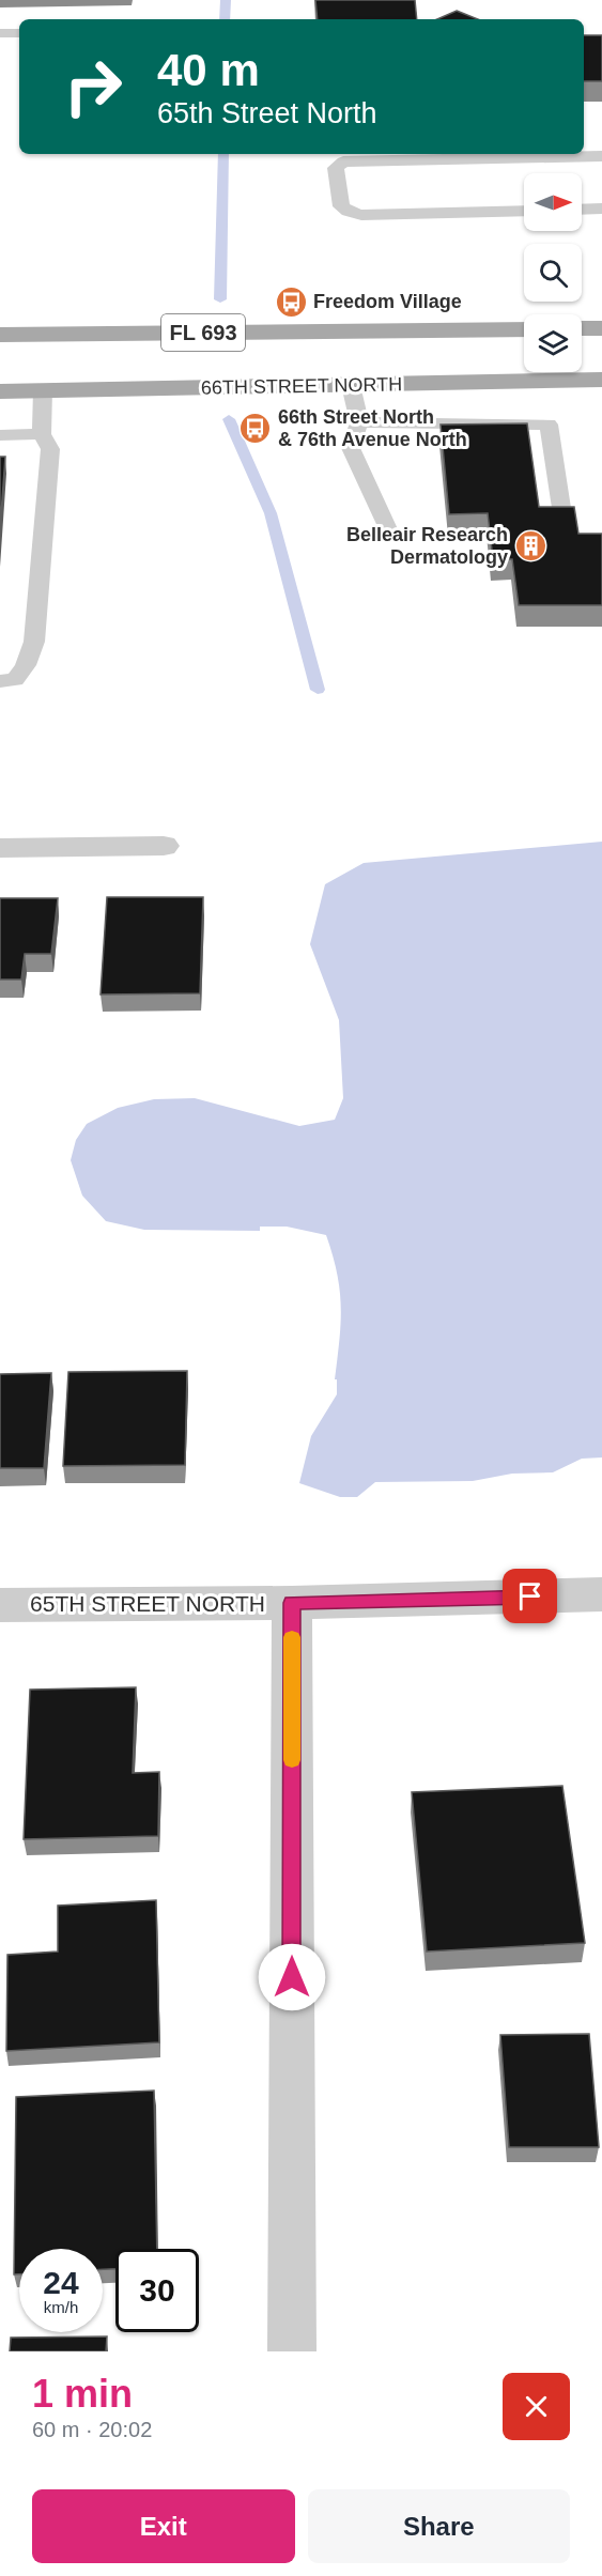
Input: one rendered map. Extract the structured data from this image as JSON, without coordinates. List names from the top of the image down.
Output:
{
  "streets": {
    "main road": ["FL 693", "66TH STREET NORTH"],
    "street": ["65TH STREET NORTH"]
  },
  "places": {
    "bus stop": ["Freedom Village", "66th Street North & 76th Avenue North"],
    "building": ["Belleair Research Dermatology"]
  },
  "north": "right",
  "page": {
    "turn": ["40 m", "65th Street North"],
    "speed": "24 km/h",
    "limit": "30",
    "heading": ["1 min", "60 m · 20:02"],
    "buttons": ["Exit", "Share"]
  }
}
